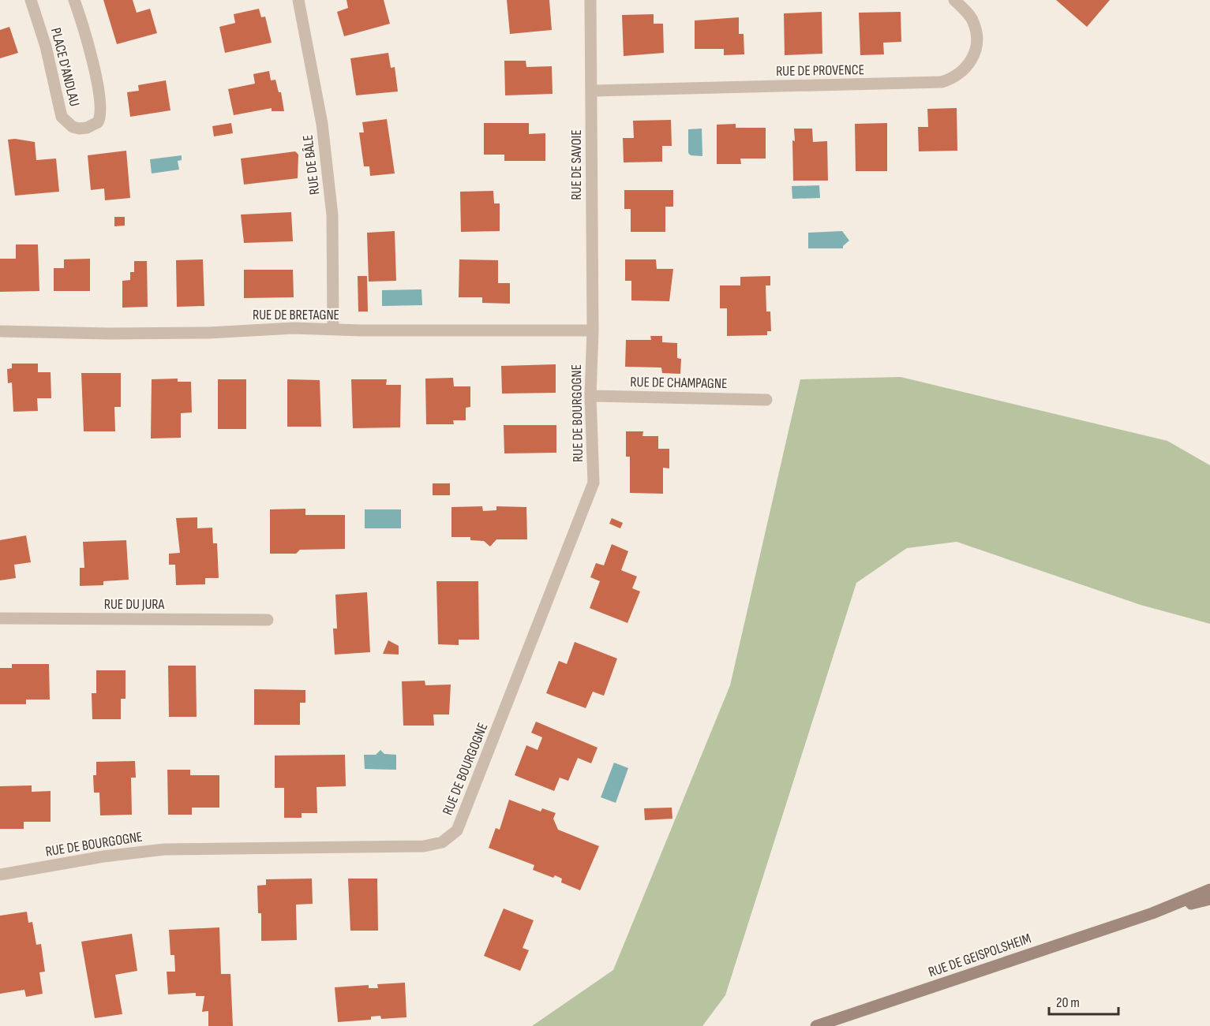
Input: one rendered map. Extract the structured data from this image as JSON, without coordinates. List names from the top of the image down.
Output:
{
  "streets": {
    "main road": ["RUE DE GEISPOLSHEIM"],
    "street": [
      "PLACE D'ANDLAU",
      "RUE DE PROVENCE",
      "RUE DE BÂLE",
      "RUE DE SAVOIE",
      "RUE DE BRETAGNE",
      "RUE DE CHAMPAGNE",
      "RUE DE BOURGOGNE",
      "RUE DU JURA"
    ]
  },
  "crossings": [
    ["RUE DE PROVENCE", "RUE DE SAVOIE"],
    ["RUE DE BÂLE", "RUE DE BRETAGNE"],
    ["RUE DE SAVOIE", "RUE DE BRETAGNE"],
    ["RUE DE SAVOIE", "RUE DE BOURGOGNE"],
    ["RUE DE BRETAGNE", "RUE DE BOURGOGNE"],
    ["RUE DE CHAMPAGNE", "RUE DE BOURGOGNE"]
  ],
  "scale_bar": "20 m"
}
